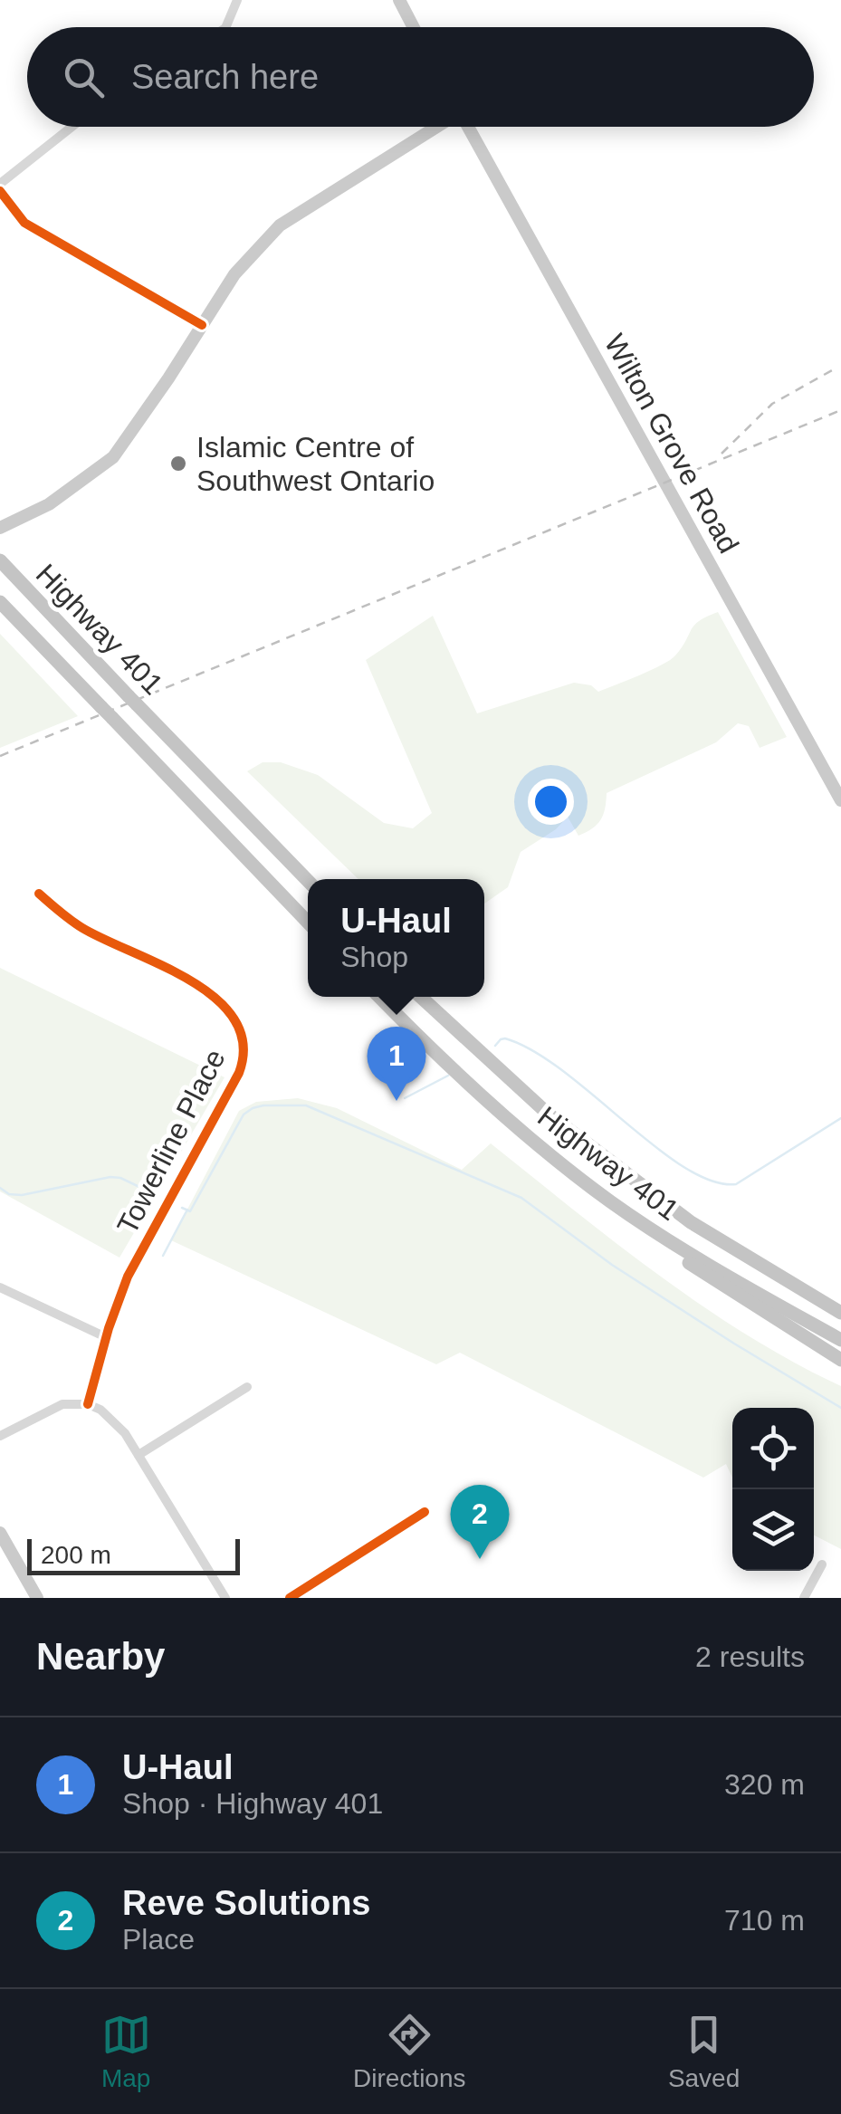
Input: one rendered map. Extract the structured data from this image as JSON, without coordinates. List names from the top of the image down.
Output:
{
  "streets": {
    "highway": ["Highway 401"],
    "main road": ["Wilton Grove Road"],
    "street": ["Towerline Place"]
  },
  "places": ["Islamic Centre of Southwest Ontario"],
  "scale_bar": "200 m",
  "page": {
    "search": "Search here",
    "popup": ["U-Haul", "Shop"],
    "pins": ["1", "2"],
    "scale": "200 m",
    "heading": ["Nearby", "2 results"],
    "list": [
      {
        "mark": "1",
        "name": "U-Haul",
        "note": "Shop · Highway 401",
        "value": "320 m"
      },
      {
        "mark": "2",
        "name": "Reve Solutions",
        "note": "Place",
        "value": "710 m"
      }
    ],
    "nav": ["Map", "Directions", "Saved"]
  }
}
